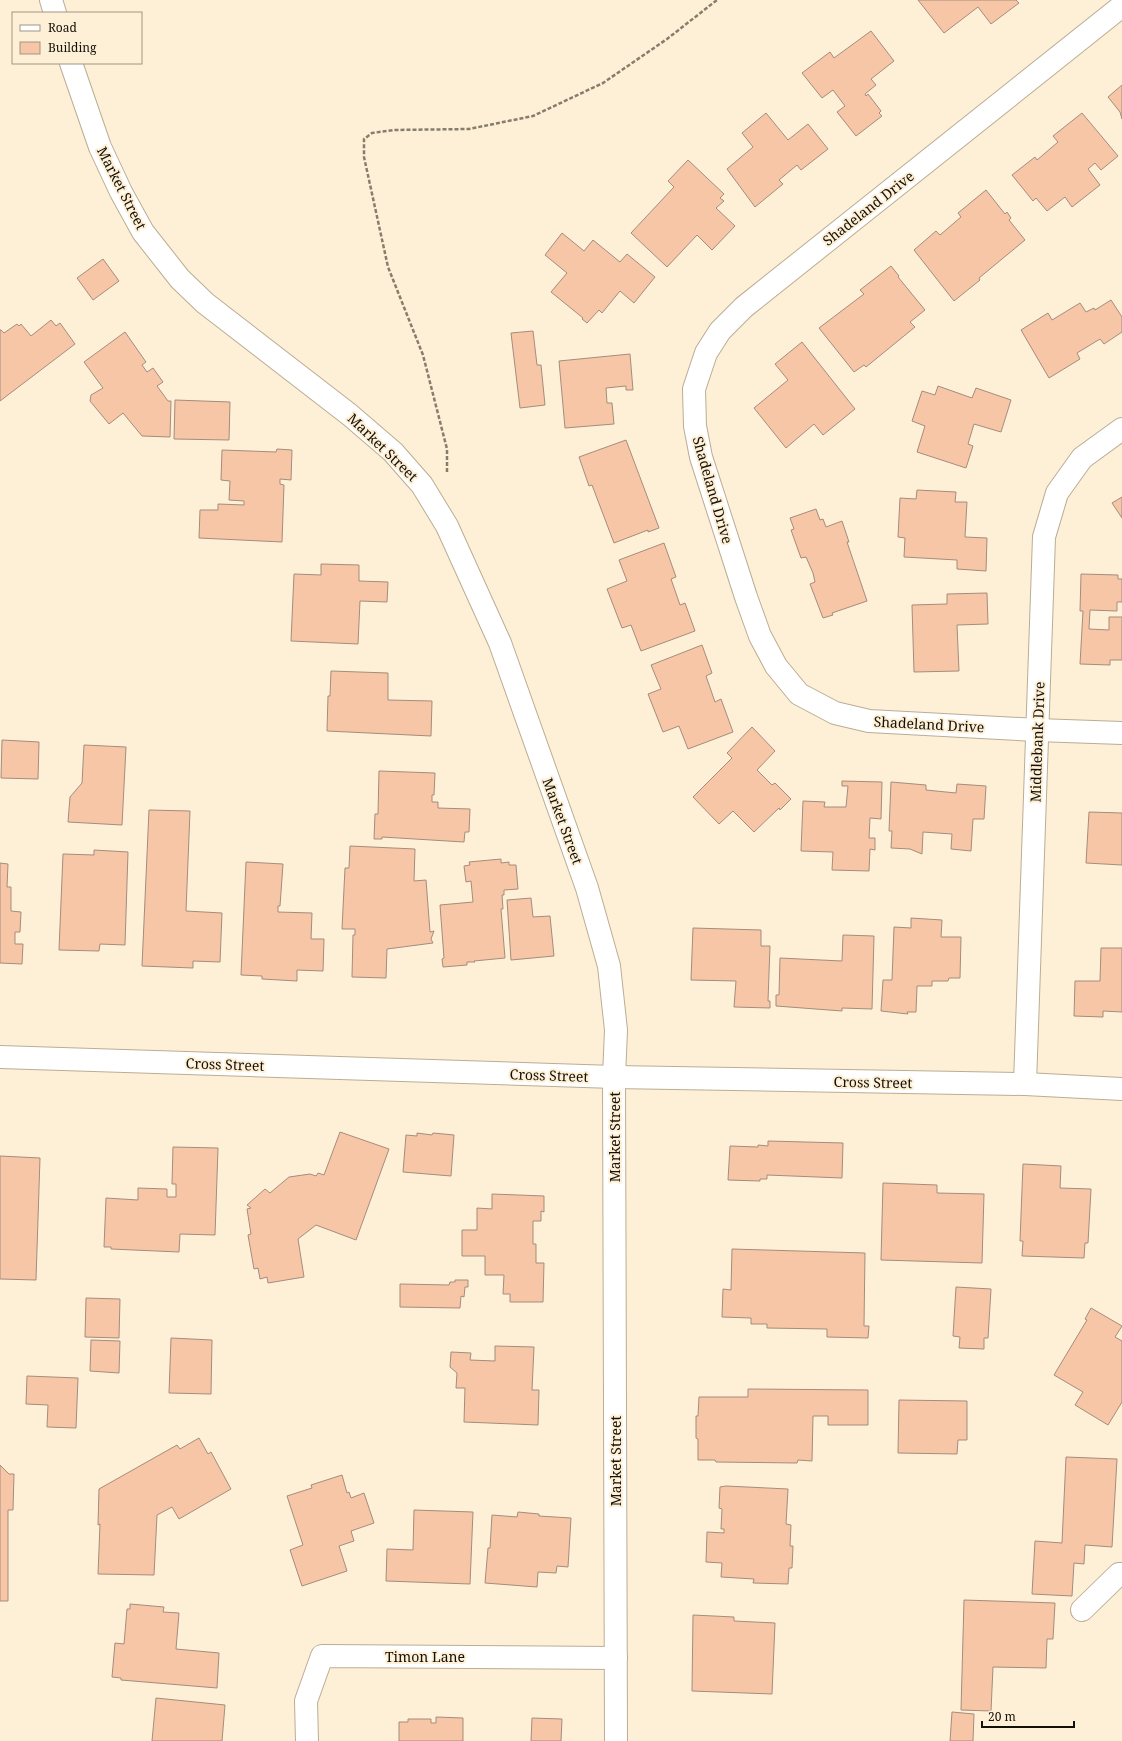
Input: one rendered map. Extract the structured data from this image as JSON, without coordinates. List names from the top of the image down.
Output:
{
  "streets": {
    "street": [
      "Market Street",
      "Shadeland Drive",
      "Middlebank Drive",
      "Cross Street",
      "Timon Lane"
    ]
  },
  "crossings": [
    ["Market Street", "Cross Street"],
    ["Market Street", "Timon Lane"],
    ["Shadeland Drive", "Middlebank Drive"],
    ["Middlebank Drive", "Cross Street"]
  ],
  "legend": ["Road", "Building"],
  "scale_bar": "20 m"
}
